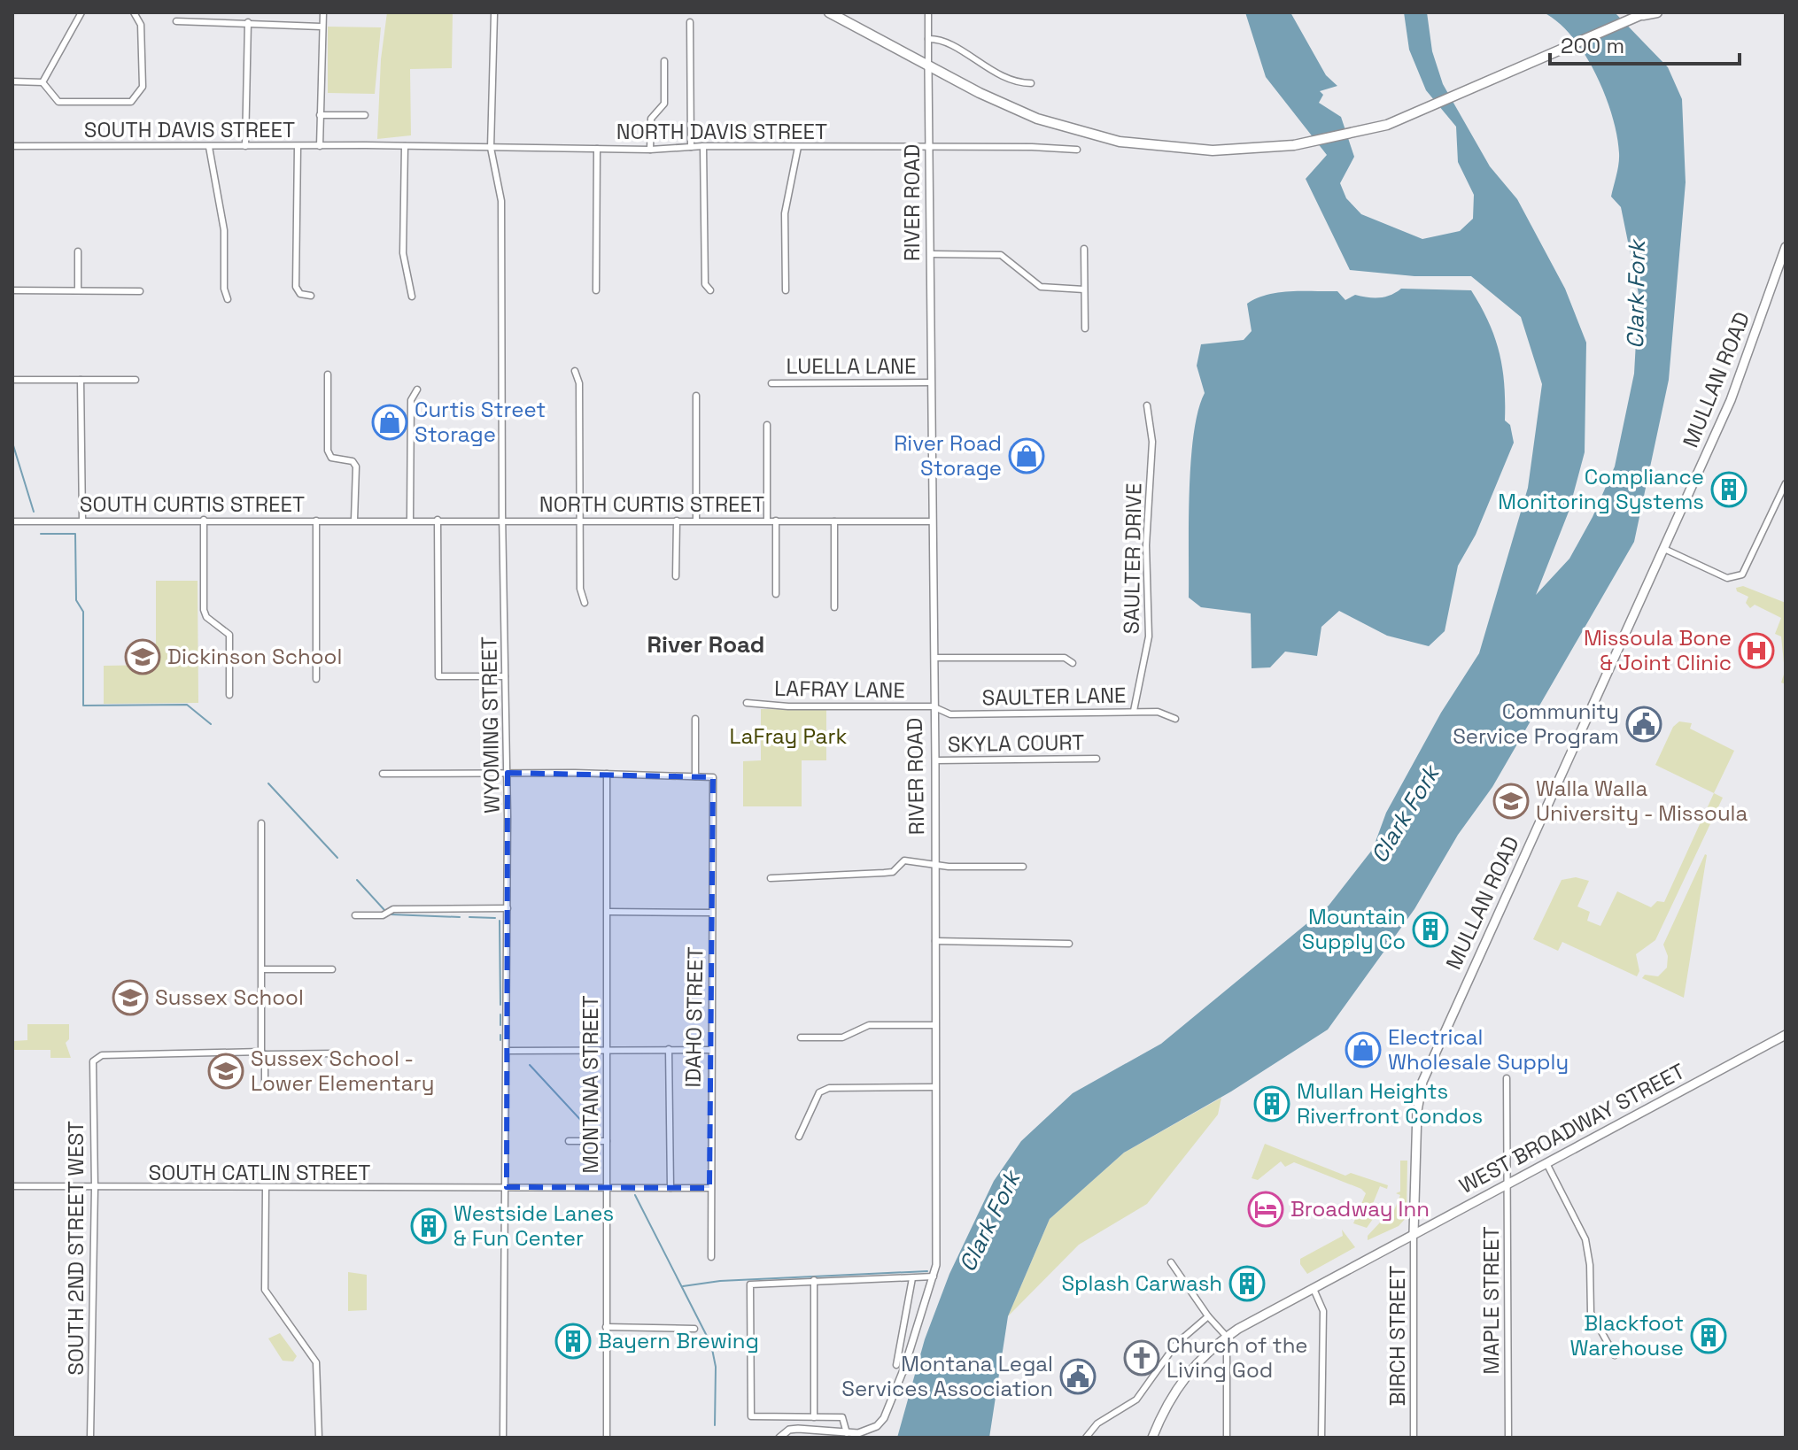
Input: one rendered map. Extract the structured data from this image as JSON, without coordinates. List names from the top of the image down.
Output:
{
  "streets": {
    "main road": ["MULLAN ROAD", "WEST BROADWAY STREET"],
    "street": [
      "SOUTH DAVIS STREET",
      "NORTH DAVIS STREET",
      "RIVER ROAD",
      "LUELLA LANE",
      "SOUTH CURTIS STREET",
      "NORTH CURTIS STREET",
      "SAULTER DRIVE",
      "LAFRAY LANE",
      "SAULTER LANE",
      "WYOMING STREET",
      "SKYLA COURT",
      "IDAHO STREET",
      "MONTANA STREET",
      "SOUTH CATLIN STREET",
      "SOUTH 2ND STREET WEST",
      "MAPLE STREET",
      "BIRCH STREET"
    ]
  },
  "crossings": [
    ["SOUTH DAVIS STREET", "NORTH DAVIS STREET"],
    ["NORTH DAVIS STREET", "RIVER ROAD"],
    ["NORTH DAVIS STREET", "WYOMING STREET"],
    ["RIVER ROAD", "LUELLA LANE"],
    ["RIVER ROAD", "NORTH CURTIS STREET"],
    ["RIVER ROAD", "LAFRAY LANE"],
    ["RIVER ROAD", "SAULTER LANE"],
    ["RIVER ROAD", "SKYLA COURT"],
    ["MULLAN ROAD", "WEST BROADWAY STREET"],
    ["MULLAN ROAD", "BIRCH STREET"],
    ["SOUTH CURTIS STREET", "NORTH CURTIS STREET"],
    ["NORTH CURTIS STREET", "WYOMING STREET"],
    ["SAULTER DRIVE", "SAULTER LANE"],
    ["LAFRAY LANE", "SAULTER LANE"],
    ["WYOMING STREET", "SOUTH CATLIN STREET"],
    ["IDAHO STREET", "SOUTH CATLIN STREET"],
    ["MONTANA STREET", "SOUTH CATLIN STREET"],
    ["WEST BROADWAY STREET", "MAPLE STREET"],
    ["WEST BROADWAY STREET", "BIRCH STREET"],
    ["SOUTH CATLIN STREET", "SOUTH 2ND STREET WEST"]
  ],
  "districts": ["River Road"],
  "water": ["Clark Fork"],
  "parks": ["LaFray Park"],
  "places": {
    "shop": ["Curtis Street Storage", "River Road Storage", "Electrical Wholesale Supply"],
    "building": [
      "Compliance Monitoring Systems",
      "Mountain Supply Co",
      "Mullan Heights Riverfront Condos",
      "Westside Lanes & Fun Center",
      "Splash Carwash",
      "Blackfoot Warehouse",
      "Bayern Brewing"
    ],
    "hospital": ["Missoula Bone & Joint Clinic"],
    "school or university": [
      "Dickinson School",
      "Walla Walla University - Missoula",
      "Sussex School",
      "Sussex School - Lower Elementary"
    ],
    "public building": ["Community Service Program", "Montana Legal Services Association"],
    "hotel": ["Broadway Inn"],
    "church": ["Church of the Living God"]
  },
  "scale_bar": "200 m"
}
